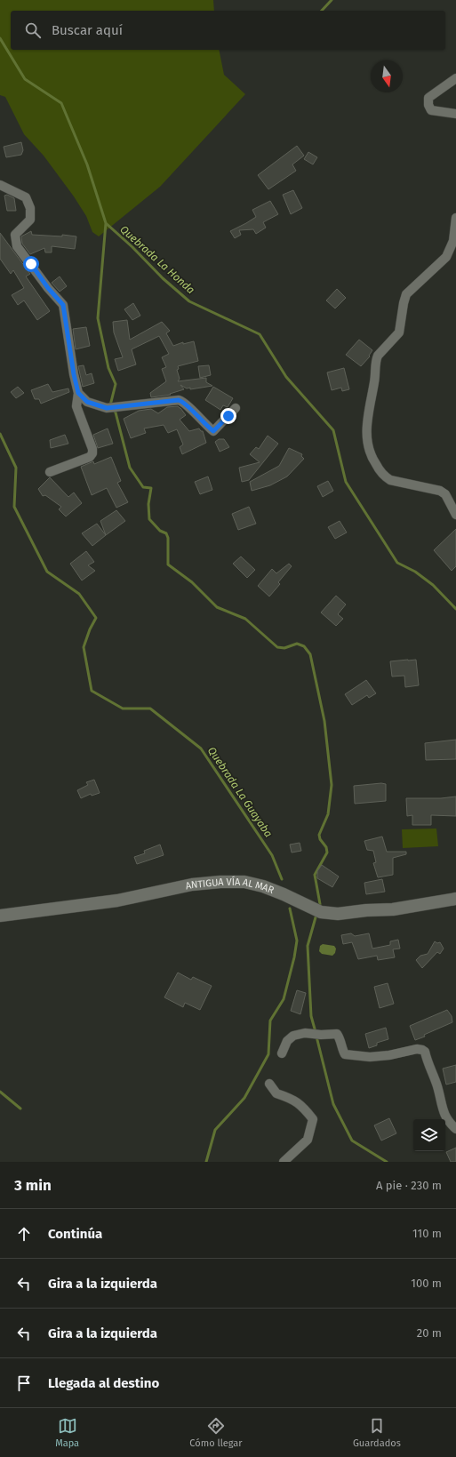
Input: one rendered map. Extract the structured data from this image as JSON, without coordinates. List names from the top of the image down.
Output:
{
  "streets": {
    "main road": ["ANTIGUA VÍA AL MAR"]
  },
  "water": ["Quebrada La Honda", "Quebrada La Guayaba"],
  "north": "bottom",
  "page": {
    "search": "Buscar aquí",
    "heading": ["3 min", "A pie · 230 m"],
    "list": [
      ["Continúa", "110 m"],
      ["Gira a la izquierda", "100 m"],
      ["Gira a la izquierda", "20 m"],
      "Llegada al destino"
    ],
    "nav": ["Mapa", "Cómo llegar", "Guardados"]
  }
}
